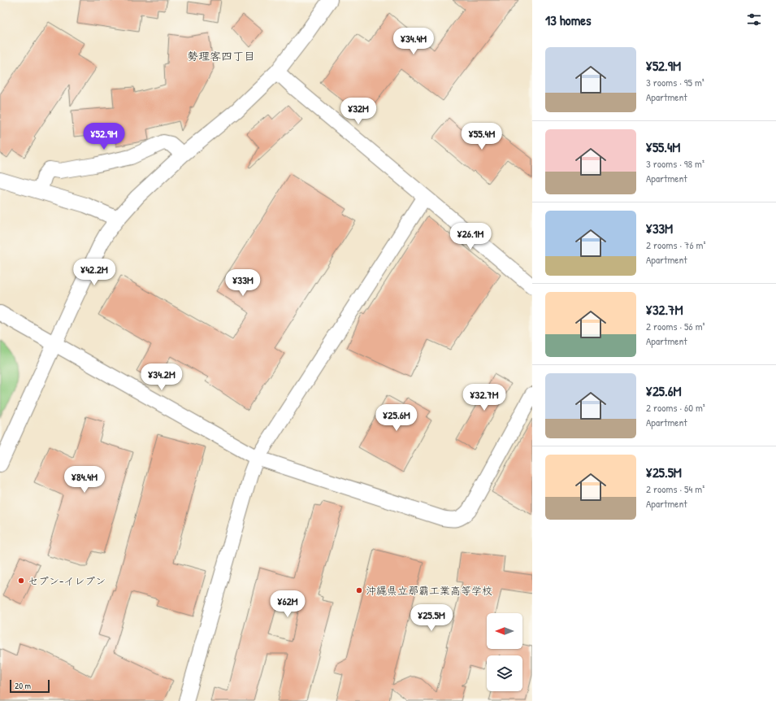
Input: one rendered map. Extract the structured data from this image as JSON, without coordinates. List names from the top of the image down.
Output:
{
  "districts": ["勢理客四丁目"],
  "places": ["セブン-イレブン", "沖縄県立那覇工業高等学校"],
  "scale_bar": "20 m",
  "north": "left",
  "page": {
    "heading": "13 homes",
    "price": [
      "¥34.4M",
      "¥32M",
      "¥52.9M",
      "¥55.4M",
      "¥26.1M",
      "¥42.2M",
      "¥33M",
      "¥34.2M",
      "¥32.7M",
      "¥25.6M",
      "¥84.4M",
      "¥62M",
      "¥25.5M"
    ],
    "list": [
      {
        "name": "¥52.9M",
        "note": "3 rooms · 95 m² · Apartment"
      },
      {
        "name": "¥55.4M",
        "note": "3 rooms · 98 m² · Apartment"
      },
      {
        "name": "¥33M",
        "note": "2 rooms · 76 m² · Apartment"
      },
      {
        "name": "¥32.7M",
        "note": "2 rooms · 56 m² · Apartment"
      },
      {
        "name": "¥25.6M",
        "note": "2 rooms · 60 m² · Apartment"
      },
      {
        "name": "¥25.5M",
        "note": "2 rooms · 54 m² · Apartment"
      }
    ],
    "scale": "20 m"
  }
}
